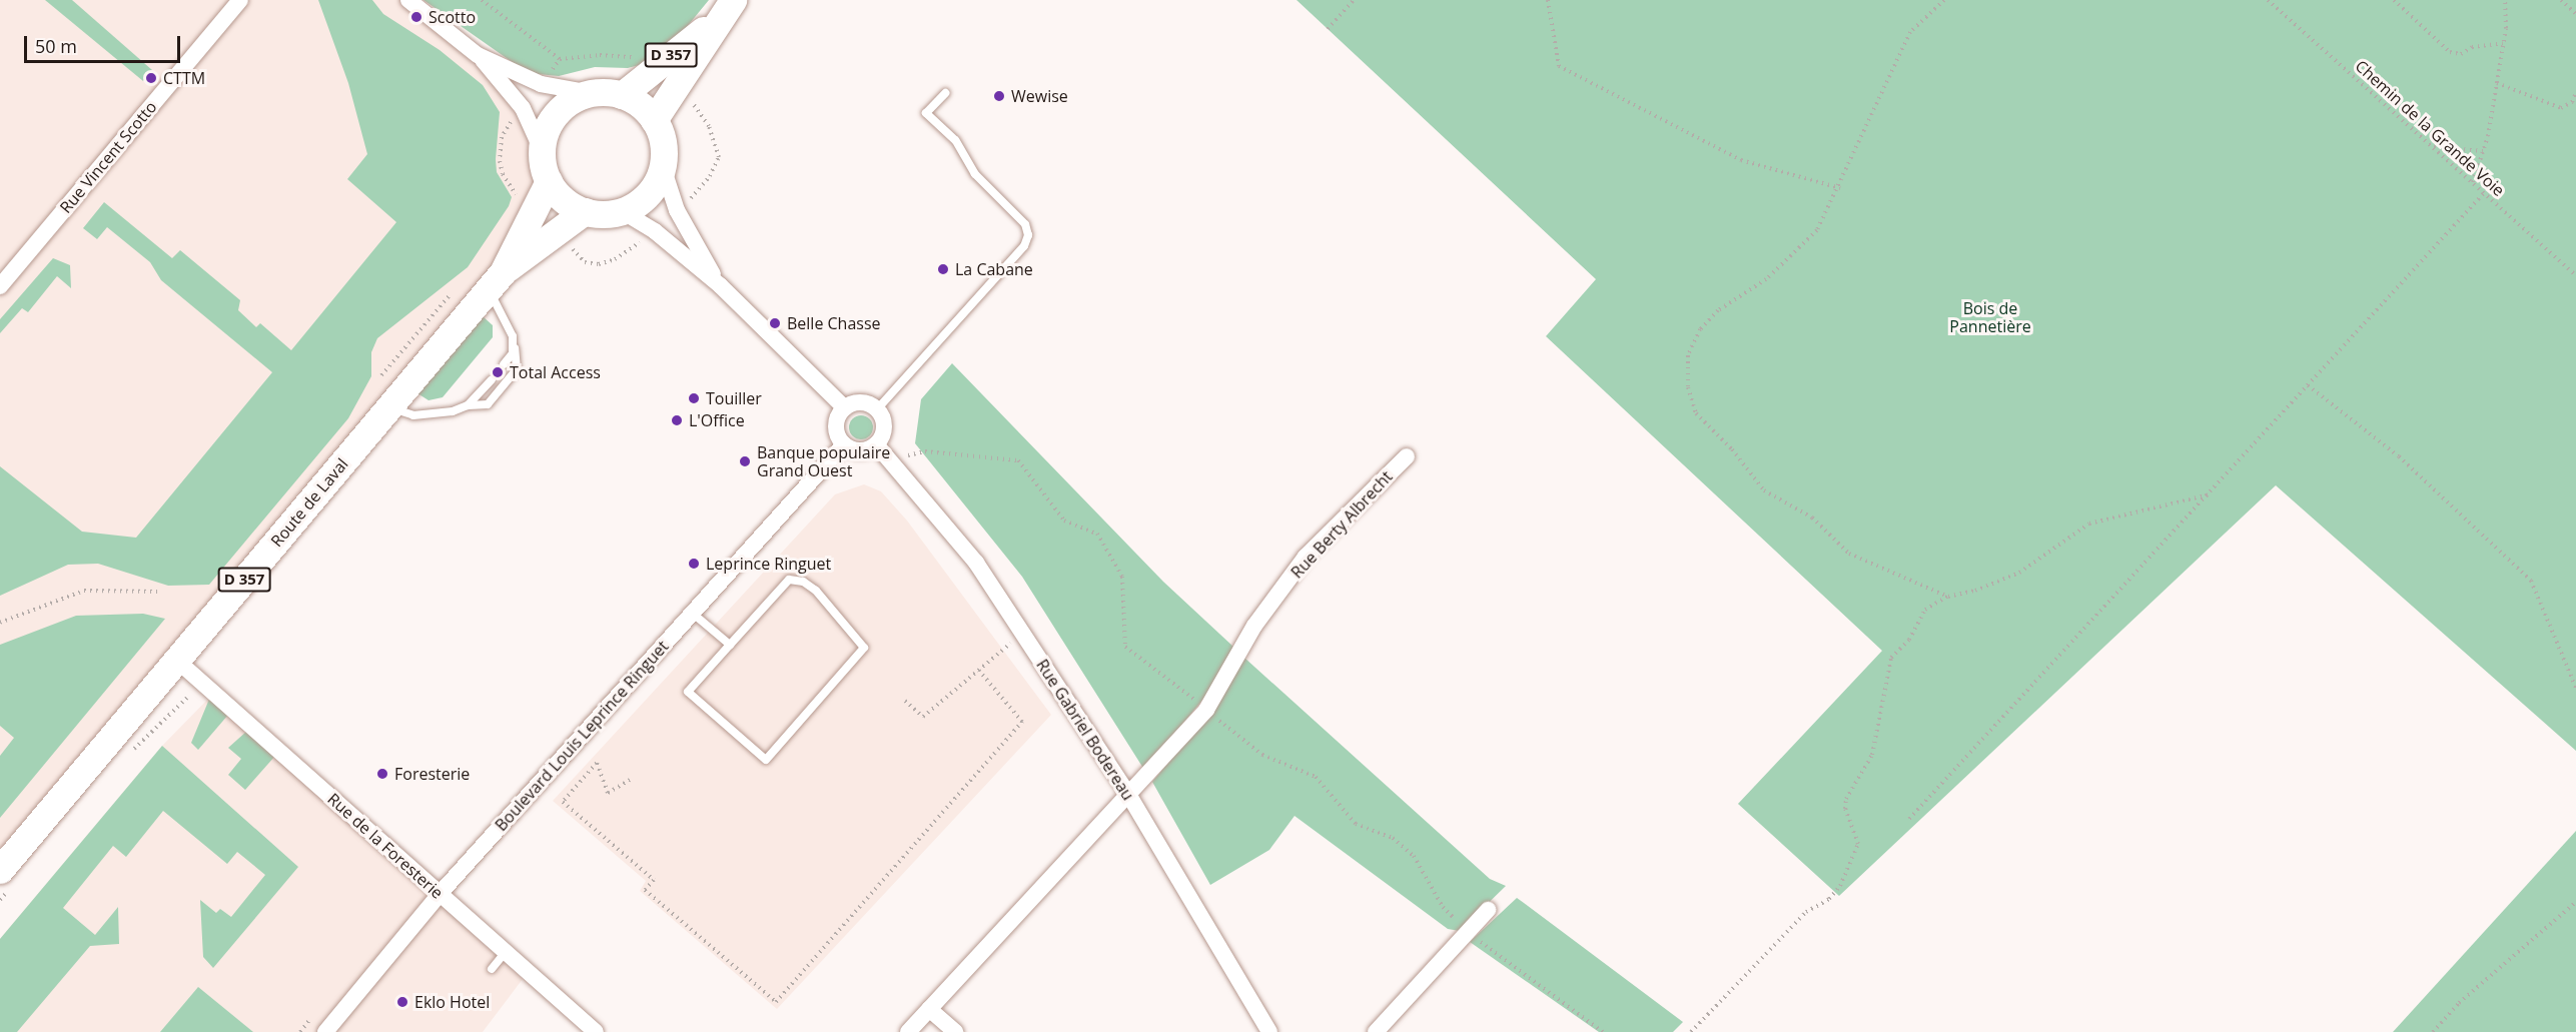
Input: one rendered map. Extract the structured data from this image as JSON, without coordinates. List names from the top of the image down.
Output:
{
  "streets": {
    "main road": ["D 357", "Route de Laval"],
    "street": [
      "Rue Vincent Scotto",
      "Rue Berty Albrecht",
      "Rue Gabriel Bodereau",
      "Boulevard Louis Leprince Ringuet",
      "Rue de la Foresterie"
    ],
    "path": ["Chemin de la Grande Voie"]
  },
  "crossings": [
    ["D 357", "Route de Laval"],
    ["Route de Laval", "Rue de la Foresterie"],
    ["Rue Berty Albrecht", "Rue Gabriel Bodereau"],
    ["Rue Gabriel Bodereau", "Boulevard Louis Leprince Ringuet"],
    ["Boulevard Louis Leprince Ringuet", "Rue de la Foresterie"]
  ],
  "parks": ["Bois de Pannetière"],
  "places": [
    "Scotto",
    "CTTM",
    "Wewise",
    "La Cabane",
    "Belle Chasse",
    "Total Access",
    "Touiller",
    "L'Office",
    "Banque populaire Grand Ouest",
    "Leprince Ringuet",
    "Foresterie",
    "Eklo Hotel"
  ],
  "scale_bar": "50 m"
}
